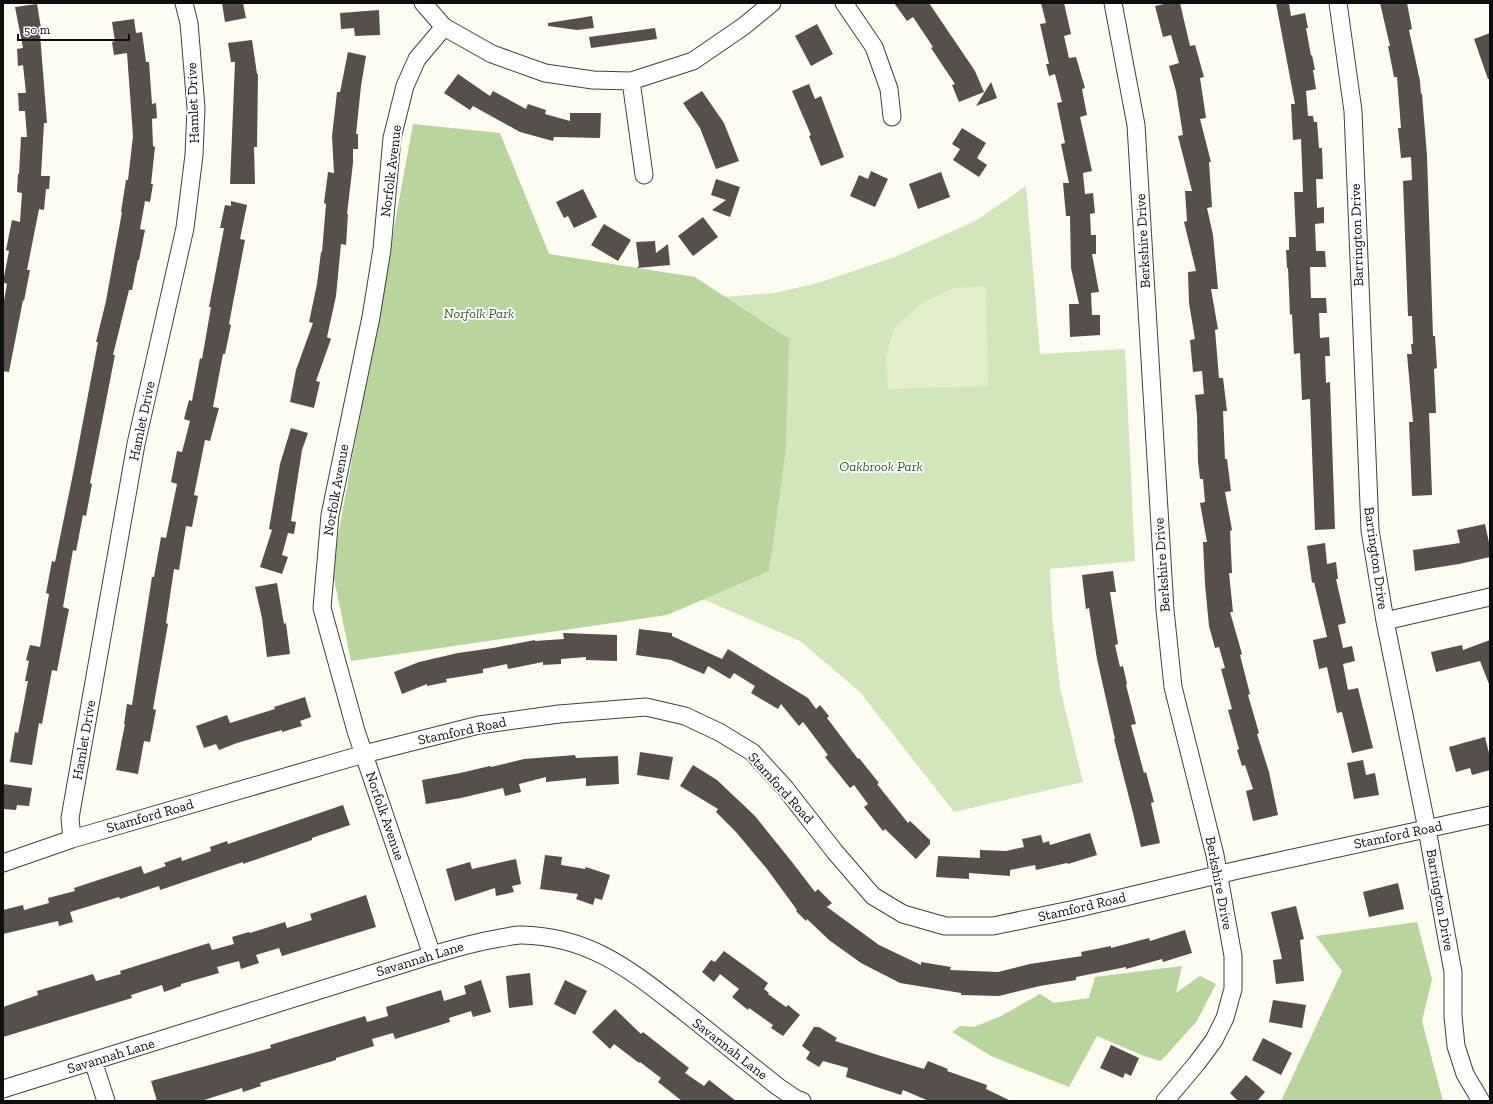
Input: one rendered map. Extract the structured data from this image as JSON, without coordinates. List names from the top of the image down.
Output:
{
  "streets": {
    "street": [
      "Hamlet Drive",
      "Norfolk Avenue",
      "Barrington Drive",
      "Berkshire Drive",
      "Stamford Road",
      "Savannah Lane"
    ]
  },
  "crossings": [
    ["Hamlet Drive", "Stamford Road"],
    ["Norfolk Avenue", "Stamford Road"],
    ["Norfolk Avenue", "Savannah Lane"],
    ["Barrington Drive", "Stamford Road"],
    ["Berkshire Drive", "Stamford Road"]
  ],
  "parks": ["Norfolk Park", "Oakbrook Park"],
  "scale_bar": "50 m"
}
